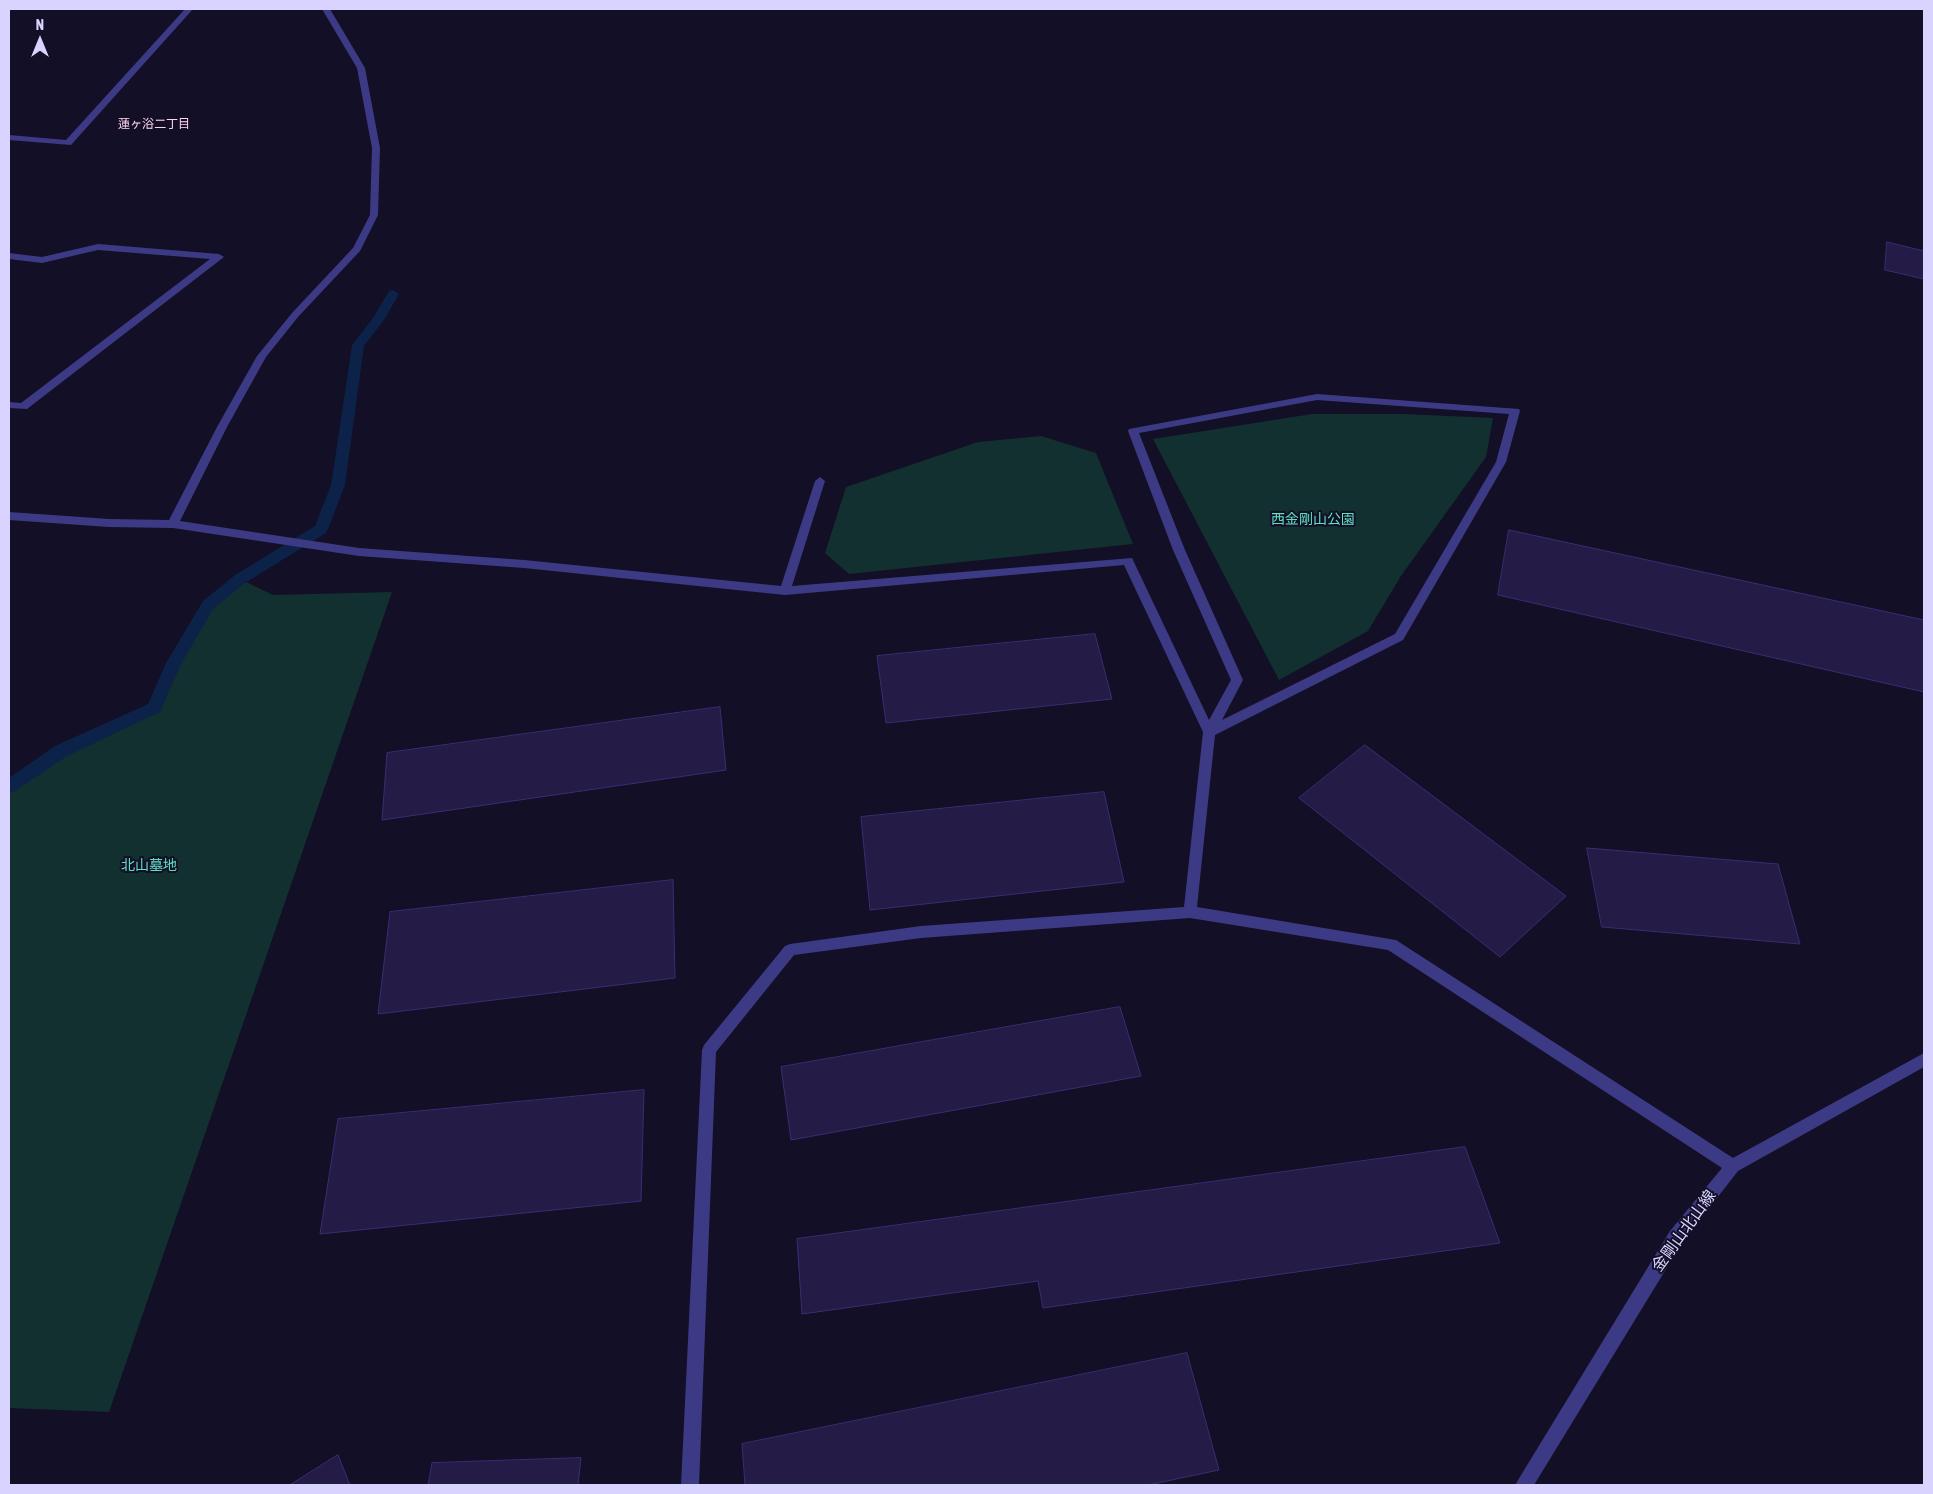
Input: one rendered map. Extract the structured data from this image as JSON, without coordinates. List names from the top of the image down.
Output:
{
  "streets": {
    "street": ["金剛山北山線"]
  },
  "districts": ["蓮ヶ浴二丁目"],
  "parks": ["西金剛山公園", "北山墓地"],
  "north": "top"
}
